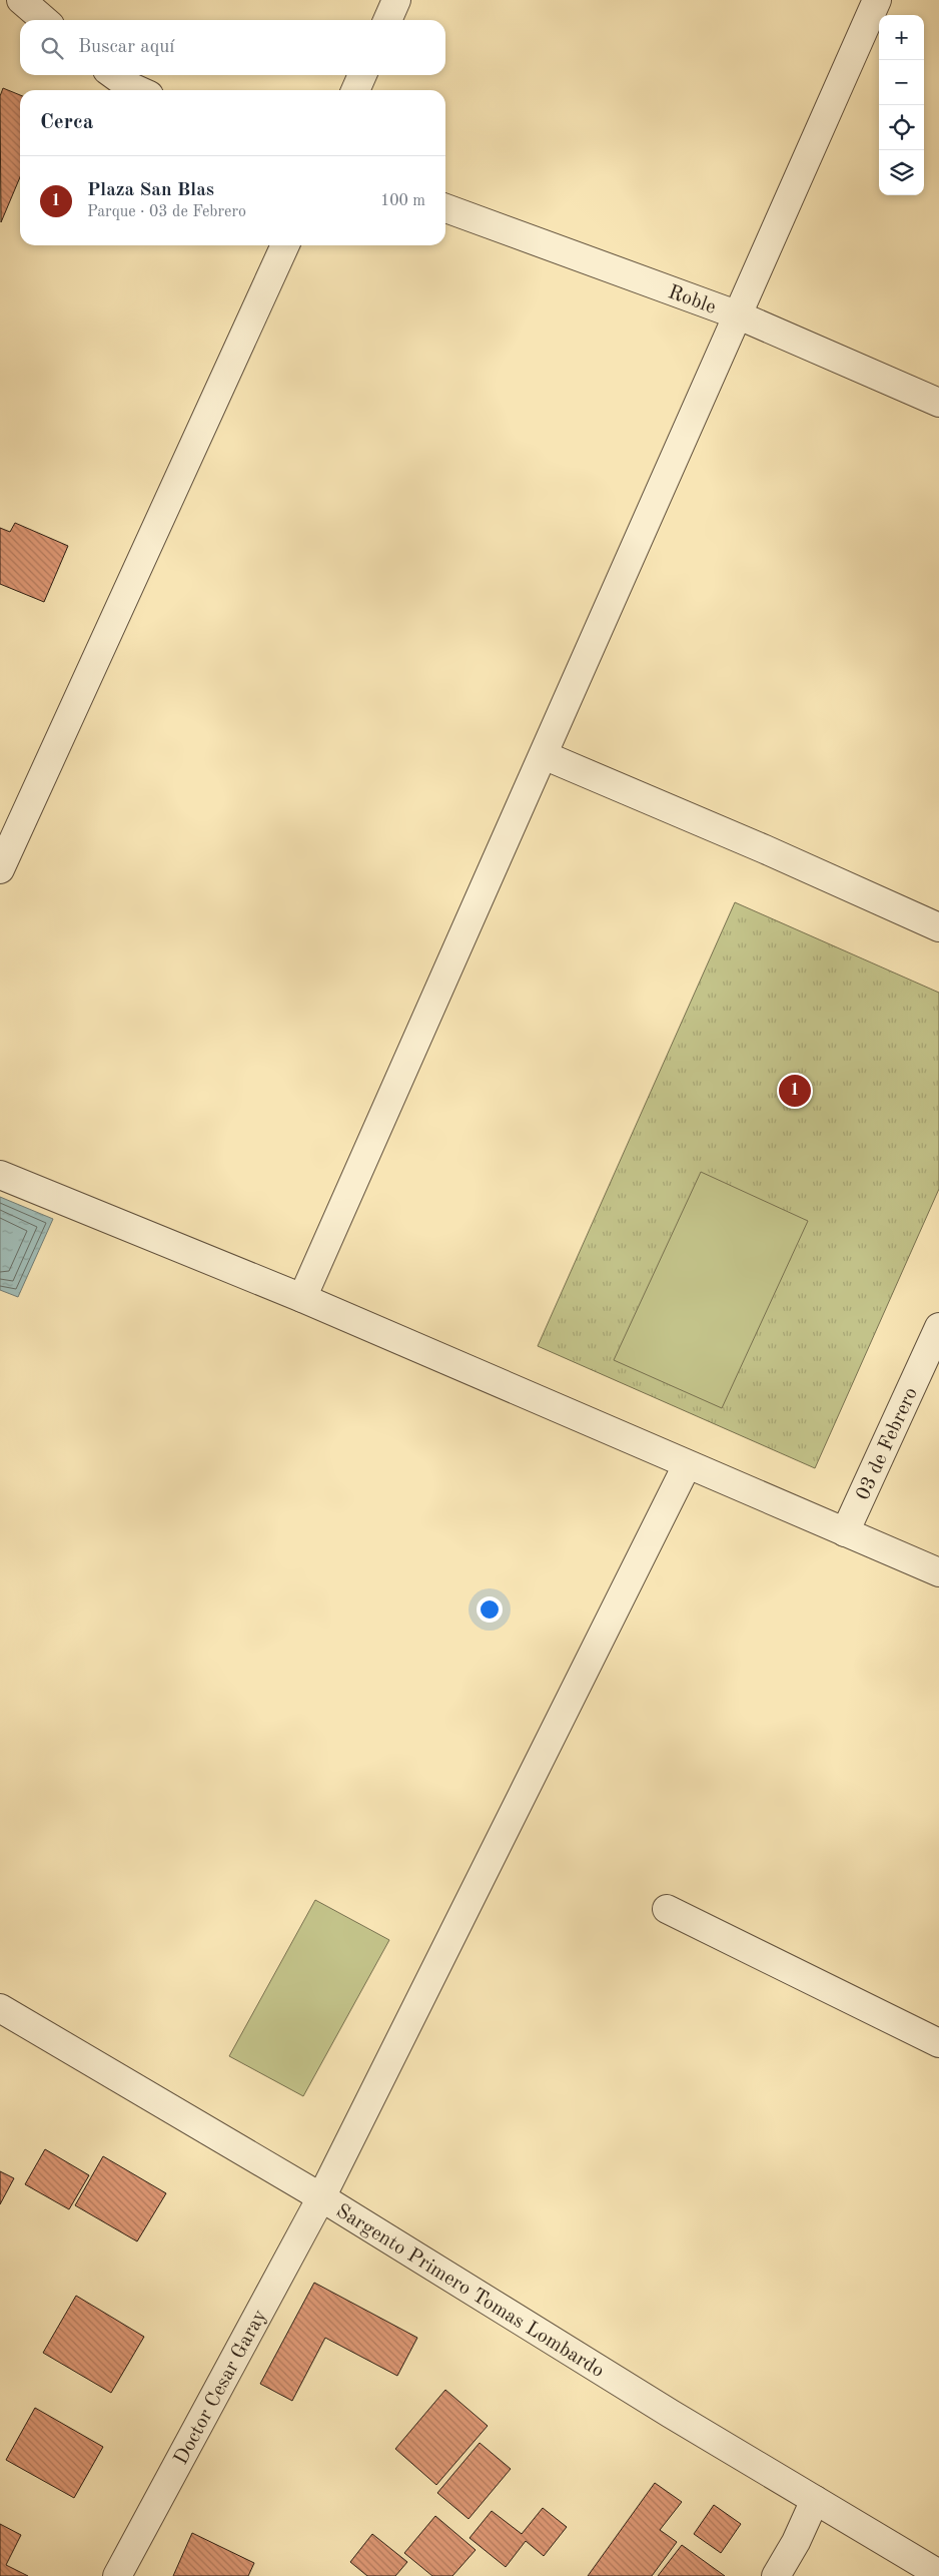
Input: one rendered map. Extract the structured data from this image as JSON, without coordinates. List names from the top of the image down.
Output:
{
  "streets": {
    "street": [
      "Roble",
      "03 de Febrero",
      "Sargento Primero Tomas Lombardo",
      "Doctor Cesar Garay"
    ]
  },
  "crossings": [
    ["Sargento Primero Tomas Lombardo", "Doctor Cesar Garay"]
  ],
  "page": {
    "map_buttons": ["+", "−"],
    "search": "Buscar aquí",
    "heading": "Cerca",
    "list": [
      {
        "mark": "1",
        "name": "Plaza San Blas",
        "note": "Parque · 03 de Febrero",
        "value": "100 m"
      }
    ],
    "pins": "1"
  }
}
